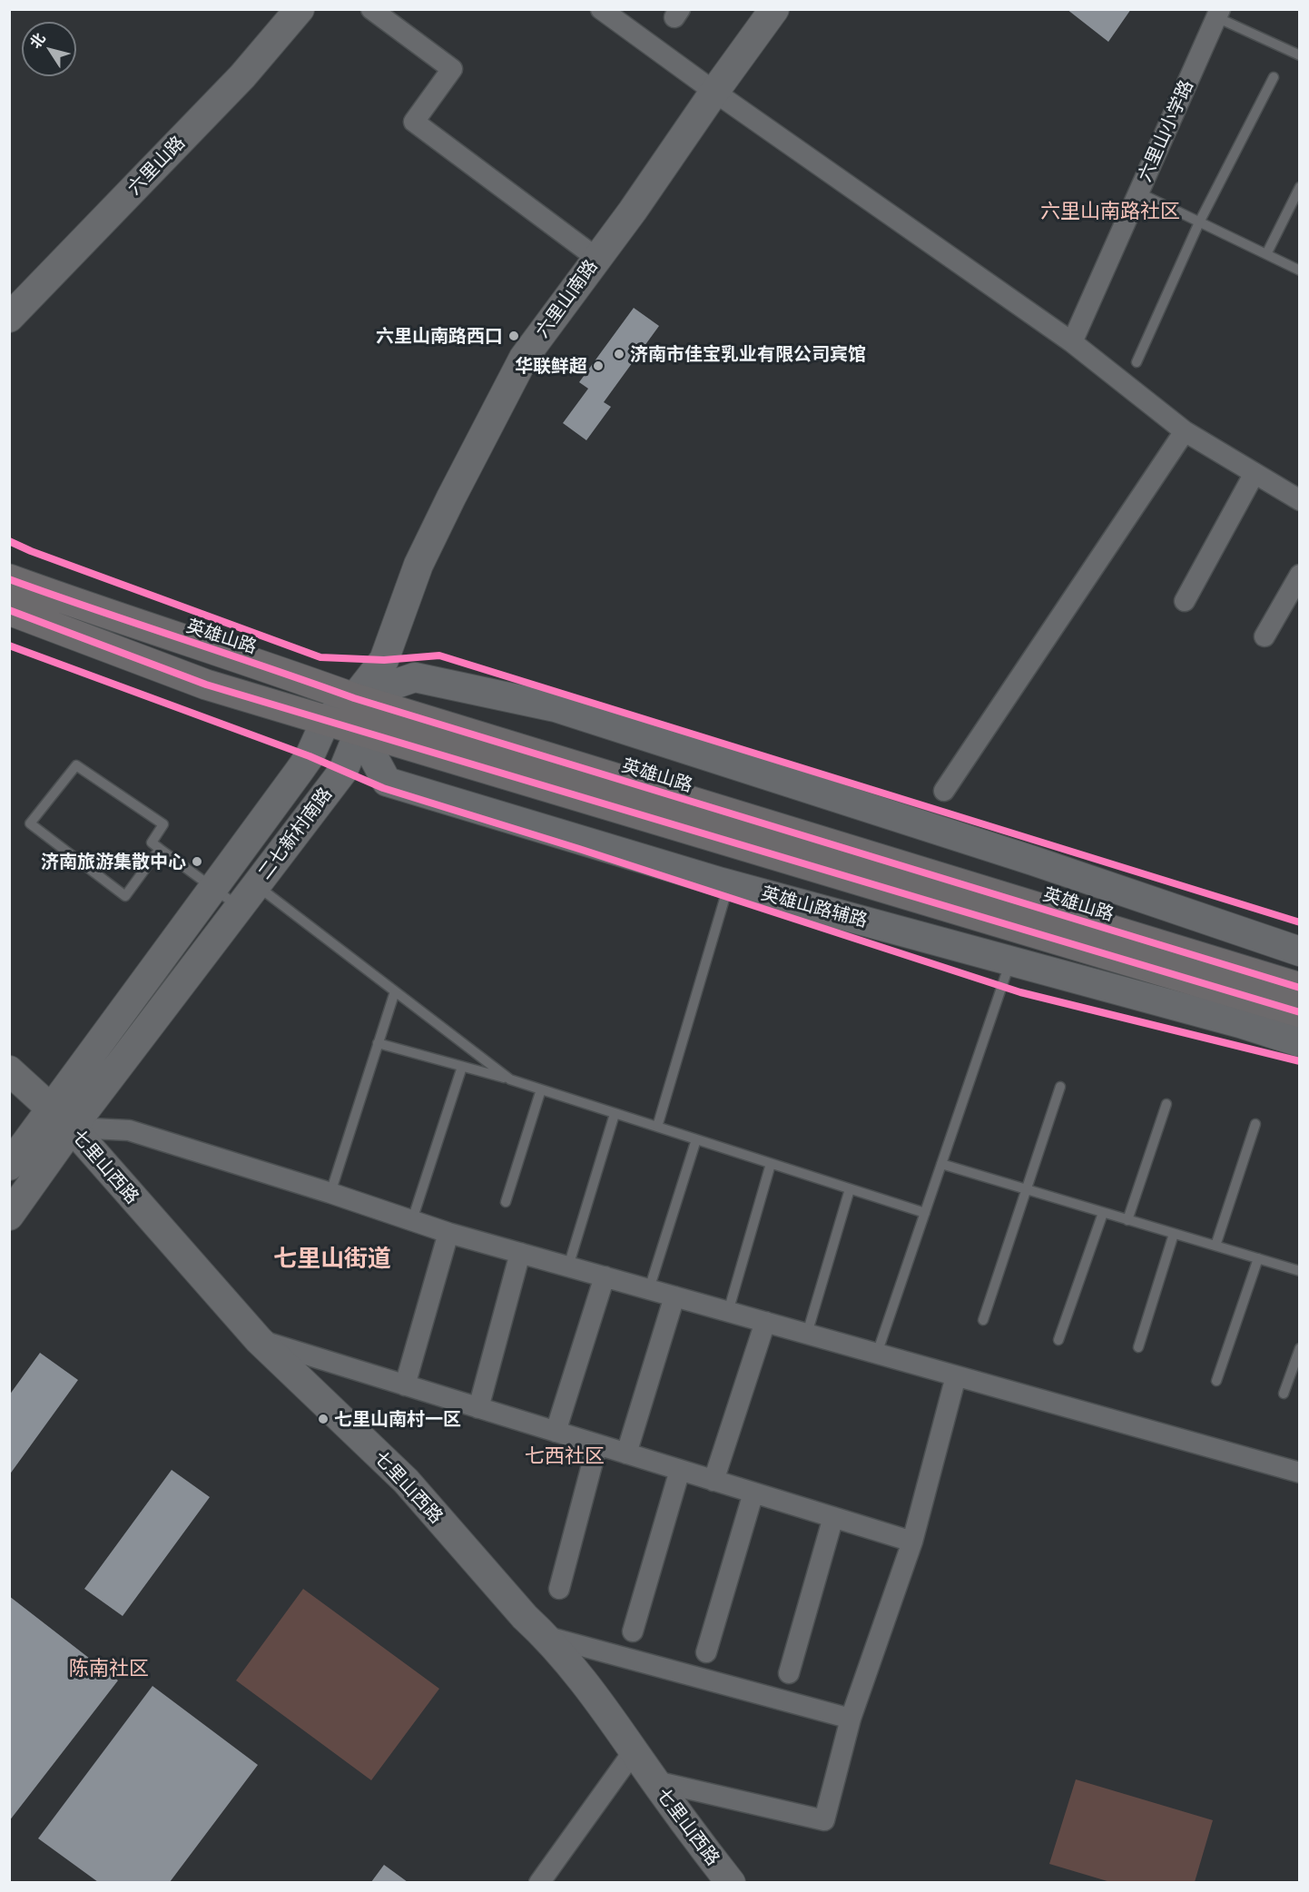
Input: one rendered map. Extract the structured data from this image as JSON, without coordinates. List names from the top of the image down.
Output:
{
  "streets": {
    "main road": [
      "六里山路",
      "六里山南路",
      "英雄山路",
      "二七新村南路",
      "英雄山路辅路",
      "七里山西路"
    ],
    "street": ["六里山小学路"]
  },
  "crossings": [
    ["六里山南路", "英雄山路"],
    ["六里山南路", "二七新村南路"],
    ["英雄山路", "二七新村南路"],
    ["二七新村南路", "英雄山路辅路"],
    ["二七新村南路", "七里山西路"]
  ],
  "districts": [
    "六里山南路社区",
    "七里山街道",
    "七西社区",
    "陈南社区"
  ],
  "places": [
    "六里山南路西口",
    "济南市佳宝乳业有限公司宾馆",
    "华联鲜超",
    "济南旅游集散中心",
    "七里山南村一区"
  ],
  "north": "top left"
}
